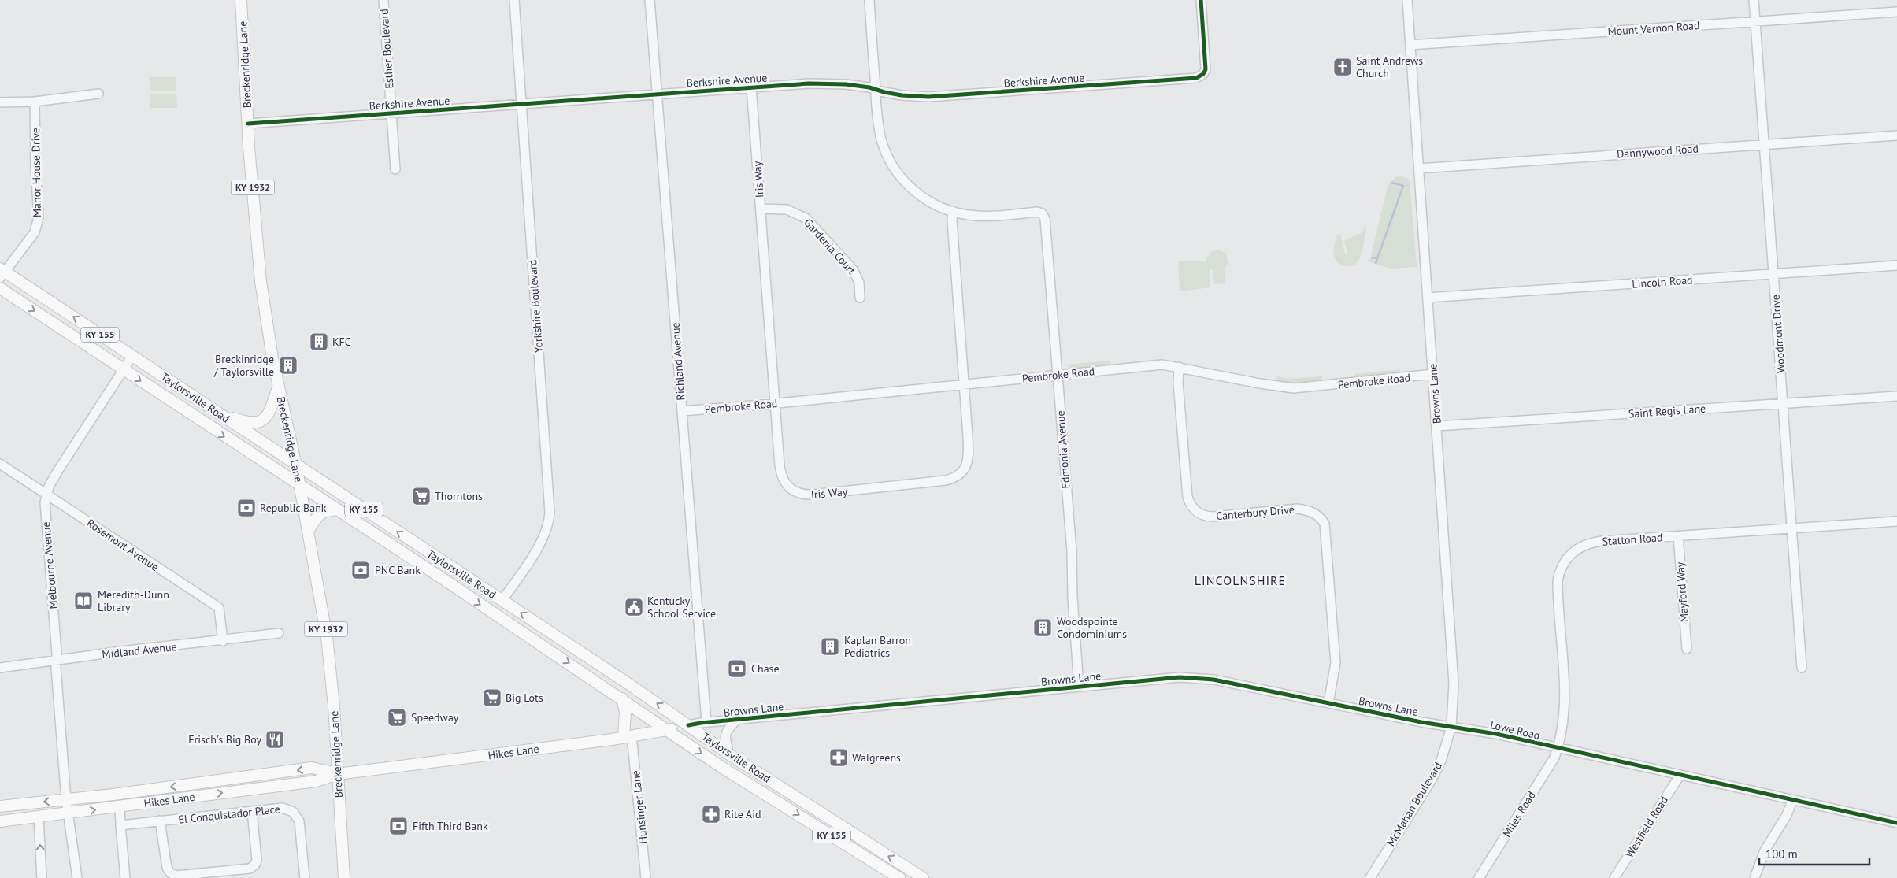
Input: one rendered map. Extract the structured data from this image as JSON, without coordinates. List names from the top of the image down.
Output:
{
  "streets": {
    "main road": [
      "Breckenridge Lane",
      "KY 1932",
      "KY 155",
      "Taylorsville Road",
      "Hikes Lane"
    ],
    "street": [
      "Mount Vernon Road",
      "Esther Boulevard",
      "Berkshire Avenue",
      "Dannywood Road",
      "Manor House Drive",
      "Iris Way",
      "Gardenia Court",
      "Lincoln Road",
      "Yorkshire Boulevard",
      "Woodmont Drive",
      "Richland Avenue",
      "Pembroke Road",
      "Browns Lane",
      "Saint Regis Lane",
      "Edmonia Avenue",
      "Canterbury Drive",
      "Statton Road",
      "Rosemont Avenue",
      "Melbourne Avenue",
      "Mayford Way",
      "Midland Avenue",
      "Lowe Road",
      "McMahan Boulevard",
      "Hunsinger Lane",
      "El Conquistador Place",
      "Miles Road",
      "Westfield Road"
    ]
  },
  "crossings": [
    ["Mount Vernon Road", "Woodmont Drive"],
    ["Mount Vernon Road", "Browns Lane"],
    ["Esther Boulevard", "Berkshire Avenue"],
    ["Breckenridge Lane", "Berkshire Avenue"],
    ["Breckenridge Lane", "Taylorsville Road"],
    ["Breckenridge Lane", "Hikes Lane"],
    ["Berkshire Avenue", "Iris Way"],
    ["Berkshire Avenue", "Yorkshire Boulevard"],
    ["Berkshire Avenue", "Richland Avenue"],
    ["Dannywood Road", "Woodmont Drive"],
    ["Dannywood Road", "Browns Lane"],
    ["Manor House Drive", "Taylorsville Road"],
    ["Iris Way", "Gardenia Court"],
    ["Iris Way", "Pembroke Road"],
    ["Iris Way", "Edmonia Avenue"],
    ["Lincoln Road", "Woodmont Drive"],
    ["Lincoln Road", "Browns Lane"],
    ["Yorkshire Boulevard", "Taylorsville Road"],
    ["Woodmont Drive", "Saint Regis Lane"],
    ["Woodmont Drive", "Statton Road"],
    ["Richland Avenue", "Pembroke Road"],
    ["Richland Avenue", "Browns Lane"],
    ["Pembroke Road", "Browns Lane"],
    ["Pembroke Road", "Edmonia Avenue"],
    ["Pembroke Road", "Canterbury Drive"],
    ["Browns Lane", "Taylorsville Road"],
    ["Browns Lane", "Saint Regis Lane"],
    ["Browns Lane", "Edmonia Avenue"],
    ["Browns Lane", "Canterbury Drive"],
    ["Browns Lane", "Lowe Road"],
    ["Browns Lane", "Hikes Lane"],
    ["Browns Lane", "McMahan Boulevard"],
    ["Taylorsville Road", "Melbourne Avenue"],
    ["Taylorsville Road", "Hikes Lane"],
    ["Statton Road", "Mayford Way"],
    ["Statton Road", "Lowe Road"],
    ["Statton Road", "Miles Road"],
    ["Rosemont Avenue", "Melbourne Avenue"],
    ["Rosemont Avenue", "Midland Avenue"],
    ["Melbourne Avenue", "Midland Avenue"],
    ["Melbourne Avenue", "Hikes Lane"],
    ["Lowe Road", "McMahan Boulevard"],
    ["Lowe Road", "Miles Road"],
    ["Lowe Road", "Westfield Road"],
    ["Hikes Lane", "Hunsinger Lane"]
  ],
  "districts": ["LINCOLNSHIRE"],
  "places": {
    "church": ["Saint Andrews Church"],
    "building": [
      "KFC",
      "Breckinridge / Taylorsville",
      "Woodspointe Condominiums",
      "Kaplan Barron Pediatrics"
    ],
    "supermarket": ["Thorntons", "Big Lots", "Speedway"],
    "bank": [
      "Republic Bank",
      "PNC Bank",
      "Chase",
      "Fifth Third Bank"
    ],
    "library": ["Meredith-Dunn Library"],
    "public building": ["Kentucky School Service"],
    "restaurant": ["Frisch's Big Boy"],
    "pharmacy": ["Walgreens", "Rite Aid"]
  },
  "scale_bar": "100 m"
}
